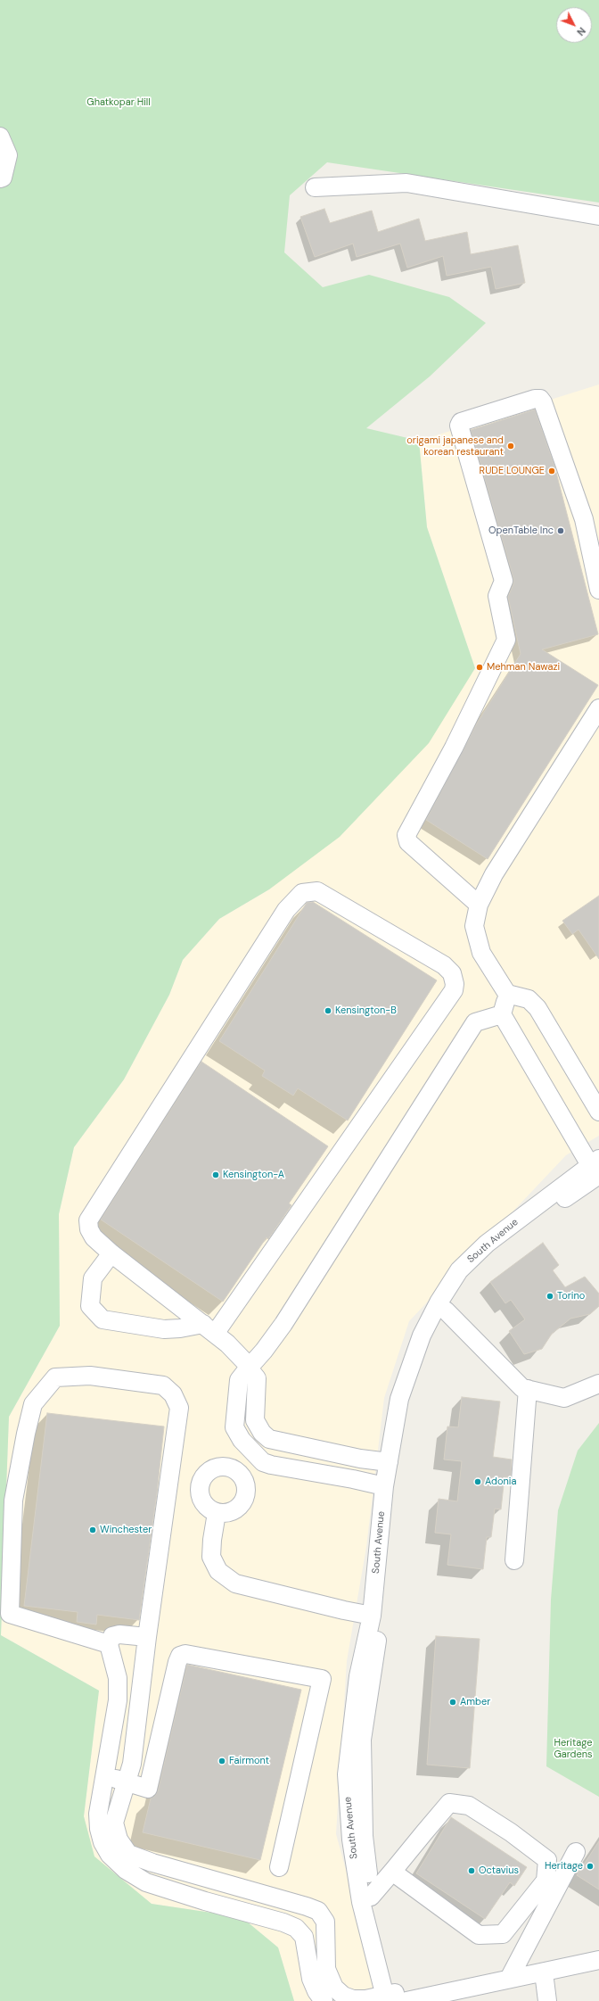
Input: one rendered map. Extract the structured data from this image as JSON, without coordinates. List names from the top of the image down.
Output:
{
  "streets": {
    "street": ["South Avenue"]
  },
  "parks": ["Ghatkopar Hill", "Heritage Gardens"],
  "places": [
    "origami japanese and korean restaurant",
    "RUDE LOUNGE",
    "OpenTable Inc",
    "Mehman Nawazi",
    "Kensington-B",
    "Kensington-A",
    "Torino",
    "Adonia",
    "Winchester",
    "Amber",
    "Fairmont",
    "Heritage",
    "Octavius"
  ],
  "north": "bottom right"
}
